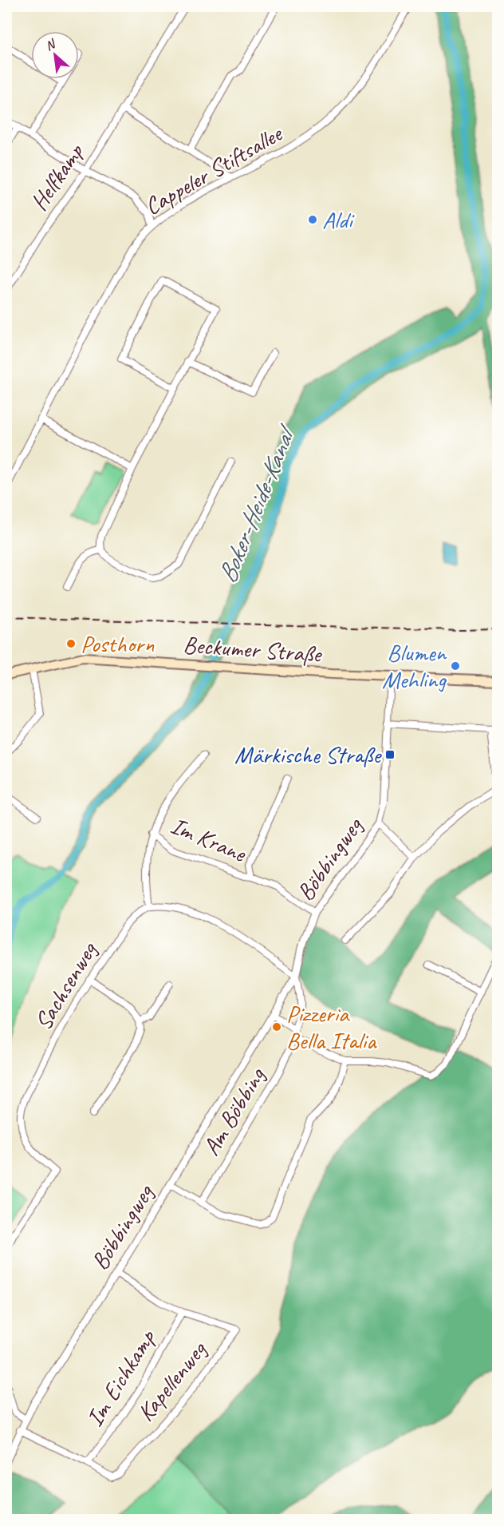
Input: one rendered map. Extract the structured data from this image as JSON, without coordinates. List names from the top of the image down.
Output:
{
  "streets": {
    "main road": ["Beckumer Straße"],
    "street": [
      "Cappeler Stiftsallee",
      "Helfkamp",
      "Im Krane",
      "Böbbingweg",
      "Sachsenweg",
      "Am Böbbing",
      "Im Eichkamp",
      "Kapellenweg"
    ]
  },
  "crossings": [
    ["Beckumer Straße", "Böbbingweg"],
    ["Im Krane", "Böbbingweg"],
    ["Böbbingweg", "Am Böbbing"],
    ["Böbbingweg", "Kapellenweg"],
    ["Im Eichkamp", "Kapellenweg"]
  ],
  "water": ["Boker-Heide-Kanal"],
  "places": {
    "other": [
      "Aldi",
      "Posthorn",
      "Blumen Mehling",
      "Pizzeria Bella Italia"
    ],
    "transit": ["Märkische Straße"]
  },
  "north": "top left"
}
